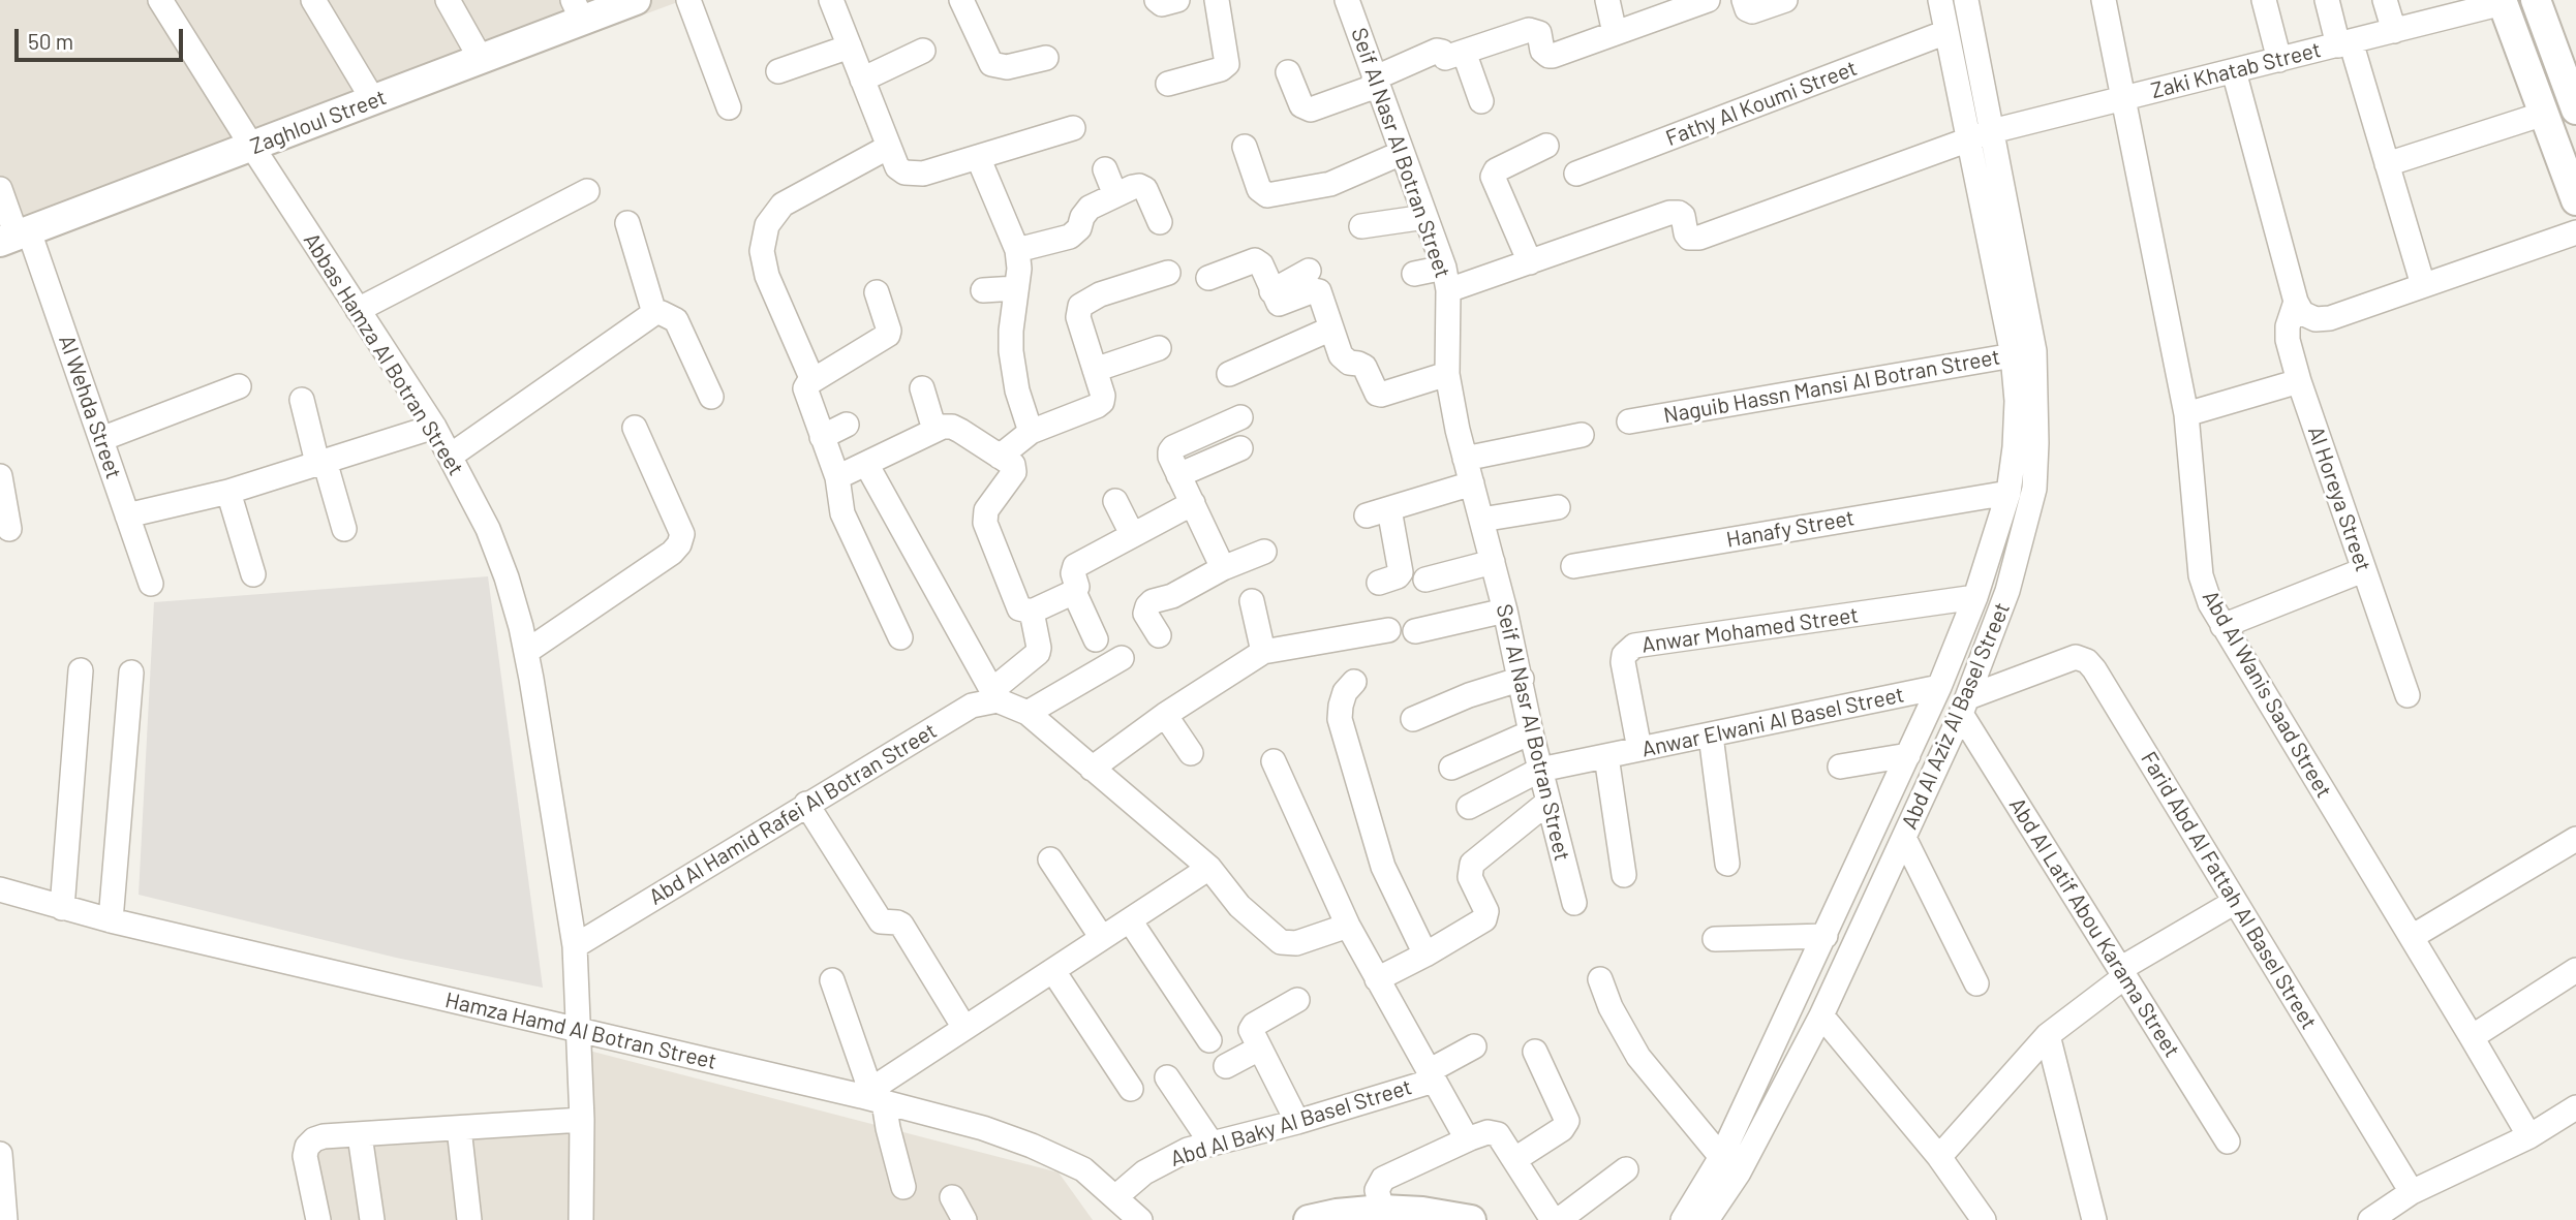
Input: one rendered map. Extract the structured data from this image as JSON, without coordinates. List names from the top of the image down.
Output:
{
  "streets": {
    "street": [
      "Zaki Khatab Street",
      "Fathy Al Koumi Street",
      "Zaghloul Street",
      "Seif Al Nasr Al Botran Street",
      "Abbas Hamza Al Botran Street",
      "Naguib Hassn Mansi Al Botran Street",
      "Al Wehda Street",
      "Al Horeya Street",
      "Hanafy Street",
      "Anwar Mohamed Street",
      "Abd Al Wanis Saad Street",
      "Abd Al Aziz Al Basel Street",
      "Anwar Elwani Al Basel Street",
      "Abd Al Hamid Rafei Al Botran Street",
      "Farid Abd Al Fattah Al Basel Street",
      "Abd Al Latif Abou Karama Street",
      "Hamza Hamd Al Botran Street",
      "Abd Al Baky Al Basel Street"
    ]
  },
  "crossings": [
    ["Zaki Khatab Street", "Abd Al Wanis Saad Street"],
    ["Zaki Khatab Street", "Abd Al Aziz Al Basel Street"],
    ["Fathy Al Koumi Street", "Abd Al Aziz Al Basel Street"],
    ["Zaghloul Street", "Abbas Hamza Al Botran Street"],
    ["Zaghloul Street", "Al Wehda Street"],
    ["Seif Al Nasr Al Botran Street", "Anwar Elwani Al Basel Street"],
    ["Abbas Hamza Al Botran Street", "Abd Al Hamid Rafei Al Botran Street"],
    ["Abbas Hamza Al Botran Street", "Hamza Hamd Al Botran Street"],
    ["Naguib Hassn Mansi Al Botran Street", "Abd Al Aziz Al Basel Street"],
    ["Hanafy Street", "Abd Al Aziz Al Basel Street"],
    ["Anwar Mohamed Street", "Abd Al Aziz Al Basel Street"],
    ["Anwar Mohamed Street", "Anwar Elwani Al Basel Street"],
    ["Abd Al Aziz Al Basel Street", "Anwar Elwani Al Basel Street"],
    ["Abd Al Aziz Al Basel Street", "Farid Abd Al Fattah Al Basel Street"],
    ["Abd Al Aziz Al Basel Street", "Abd Al Latif Abou Karama Street"],
    ["Farid Abd Al Fattah Al Basel Street", "Abd Al Latif Abou Karama Street"],
    ["Hamza Hamd Al Botran Street", "Abd Al Baky Al Basel Street"]
  ],
  "scale_bar": "50 m"
}
